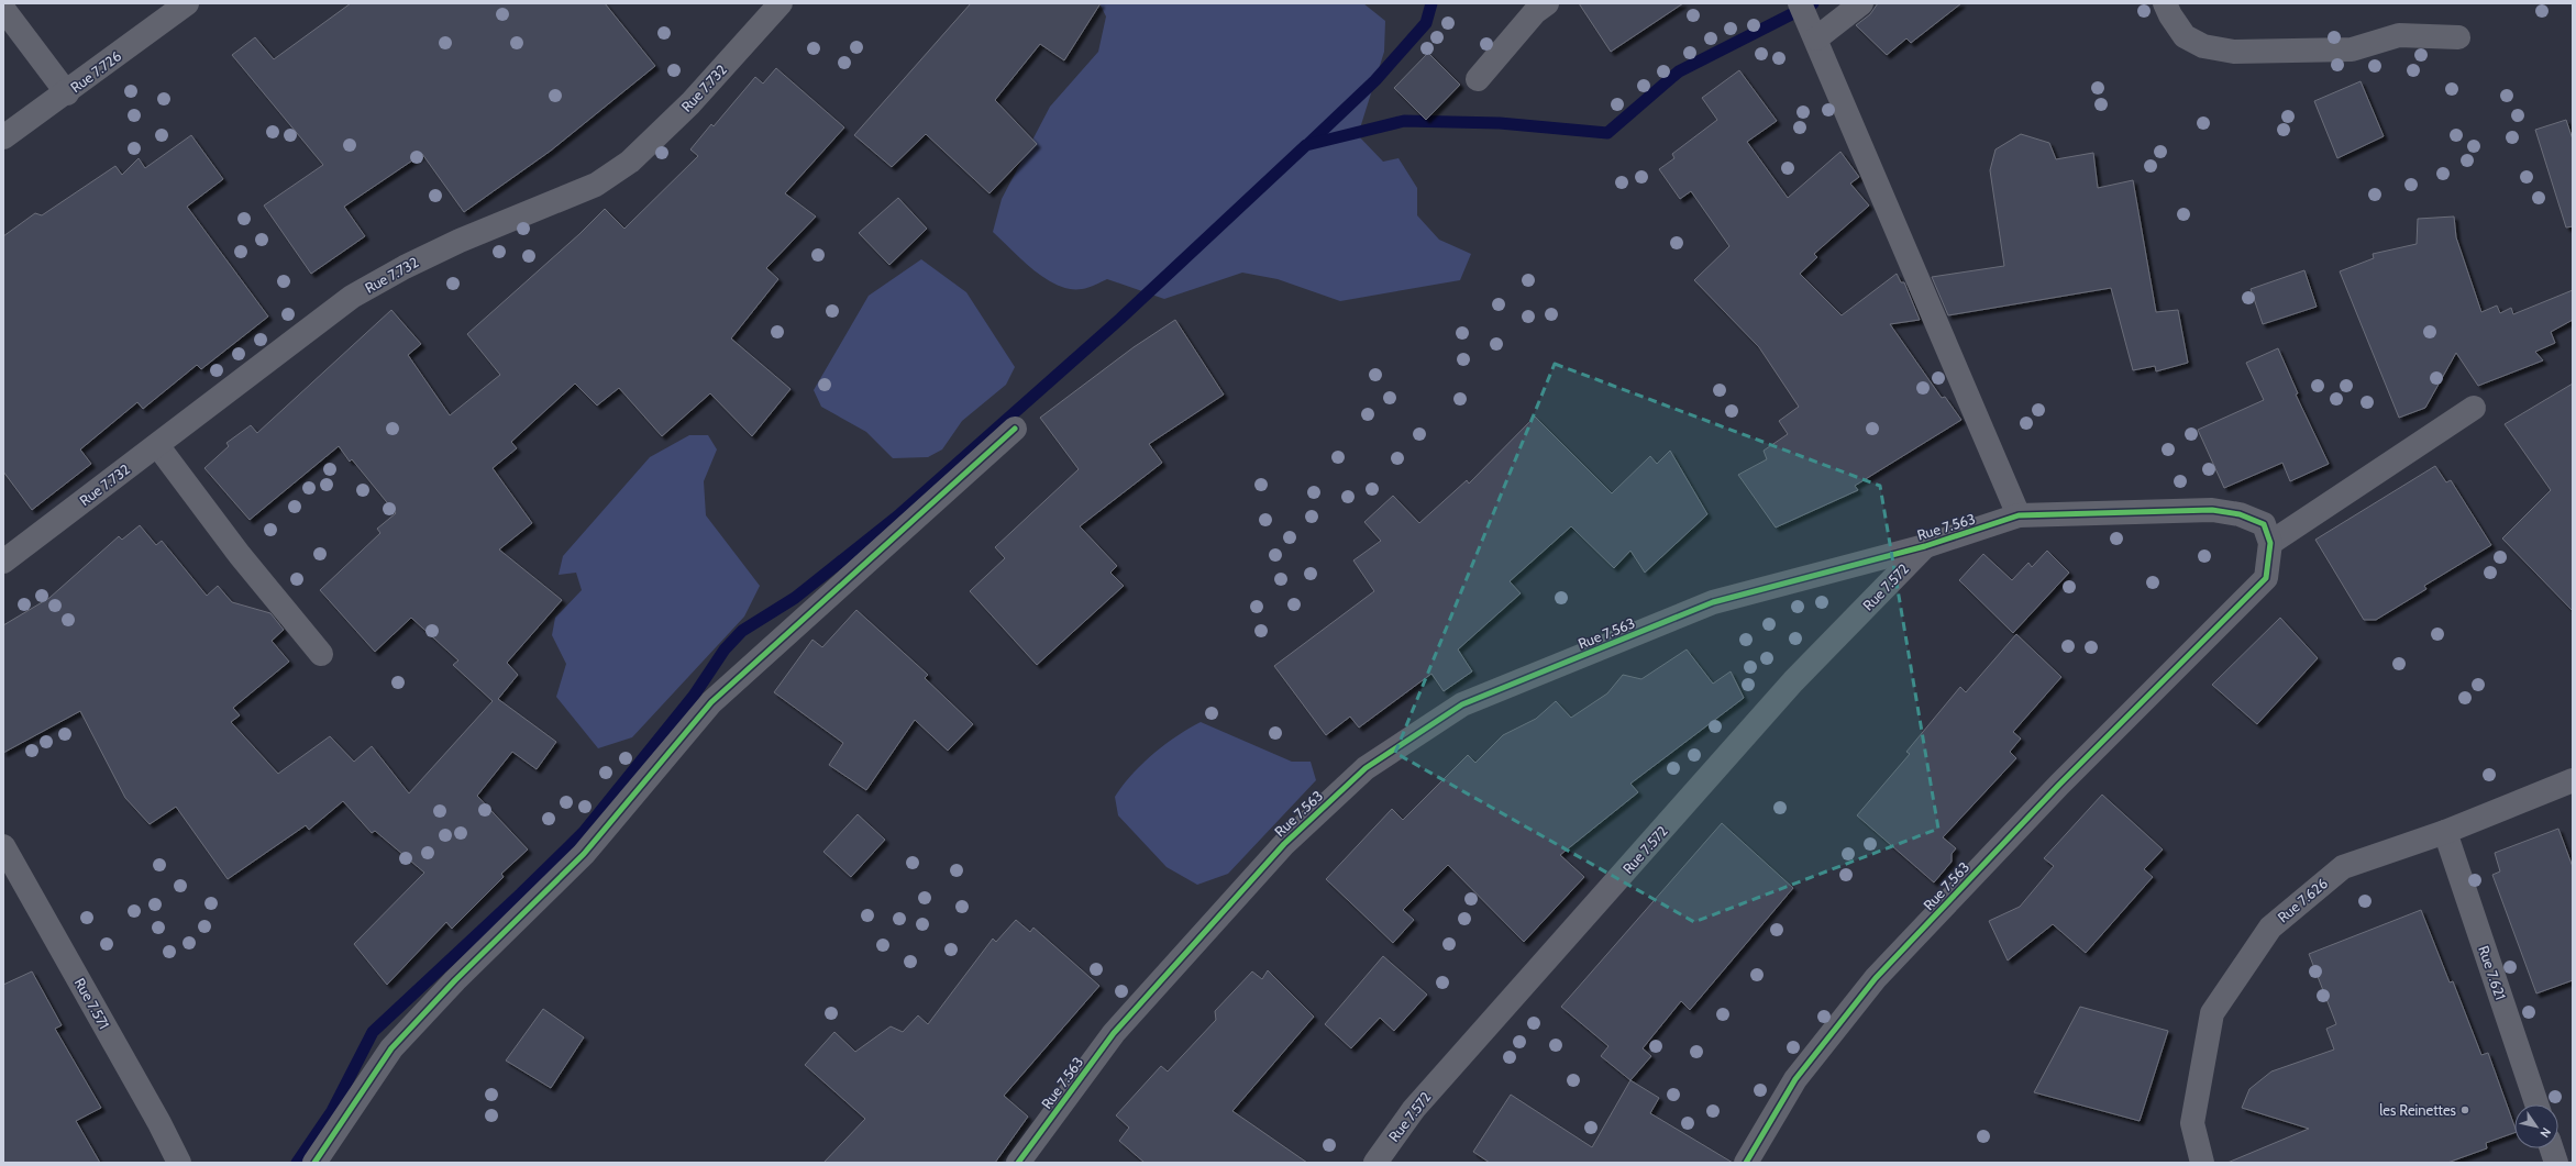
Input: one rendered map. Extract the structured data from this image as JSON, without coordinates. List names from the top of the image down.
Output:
{
  "streets": {
    "street": [
      "Rue 7.726",
      "Rue 7.732",
      "Rue 7.563",
      "Rue 7.572",
      "Rue 7.626",
      "Rue 7.621",
      "Rue 7.571"
    ]
  },
  "crossings": [
    ["Rue 7.563", "Rue 7.572"],
    ["Rue 7.626", "Rue 7.621"]
  ],
  "places": ["les Reinettes"],
  "north": "bottom right"
}
